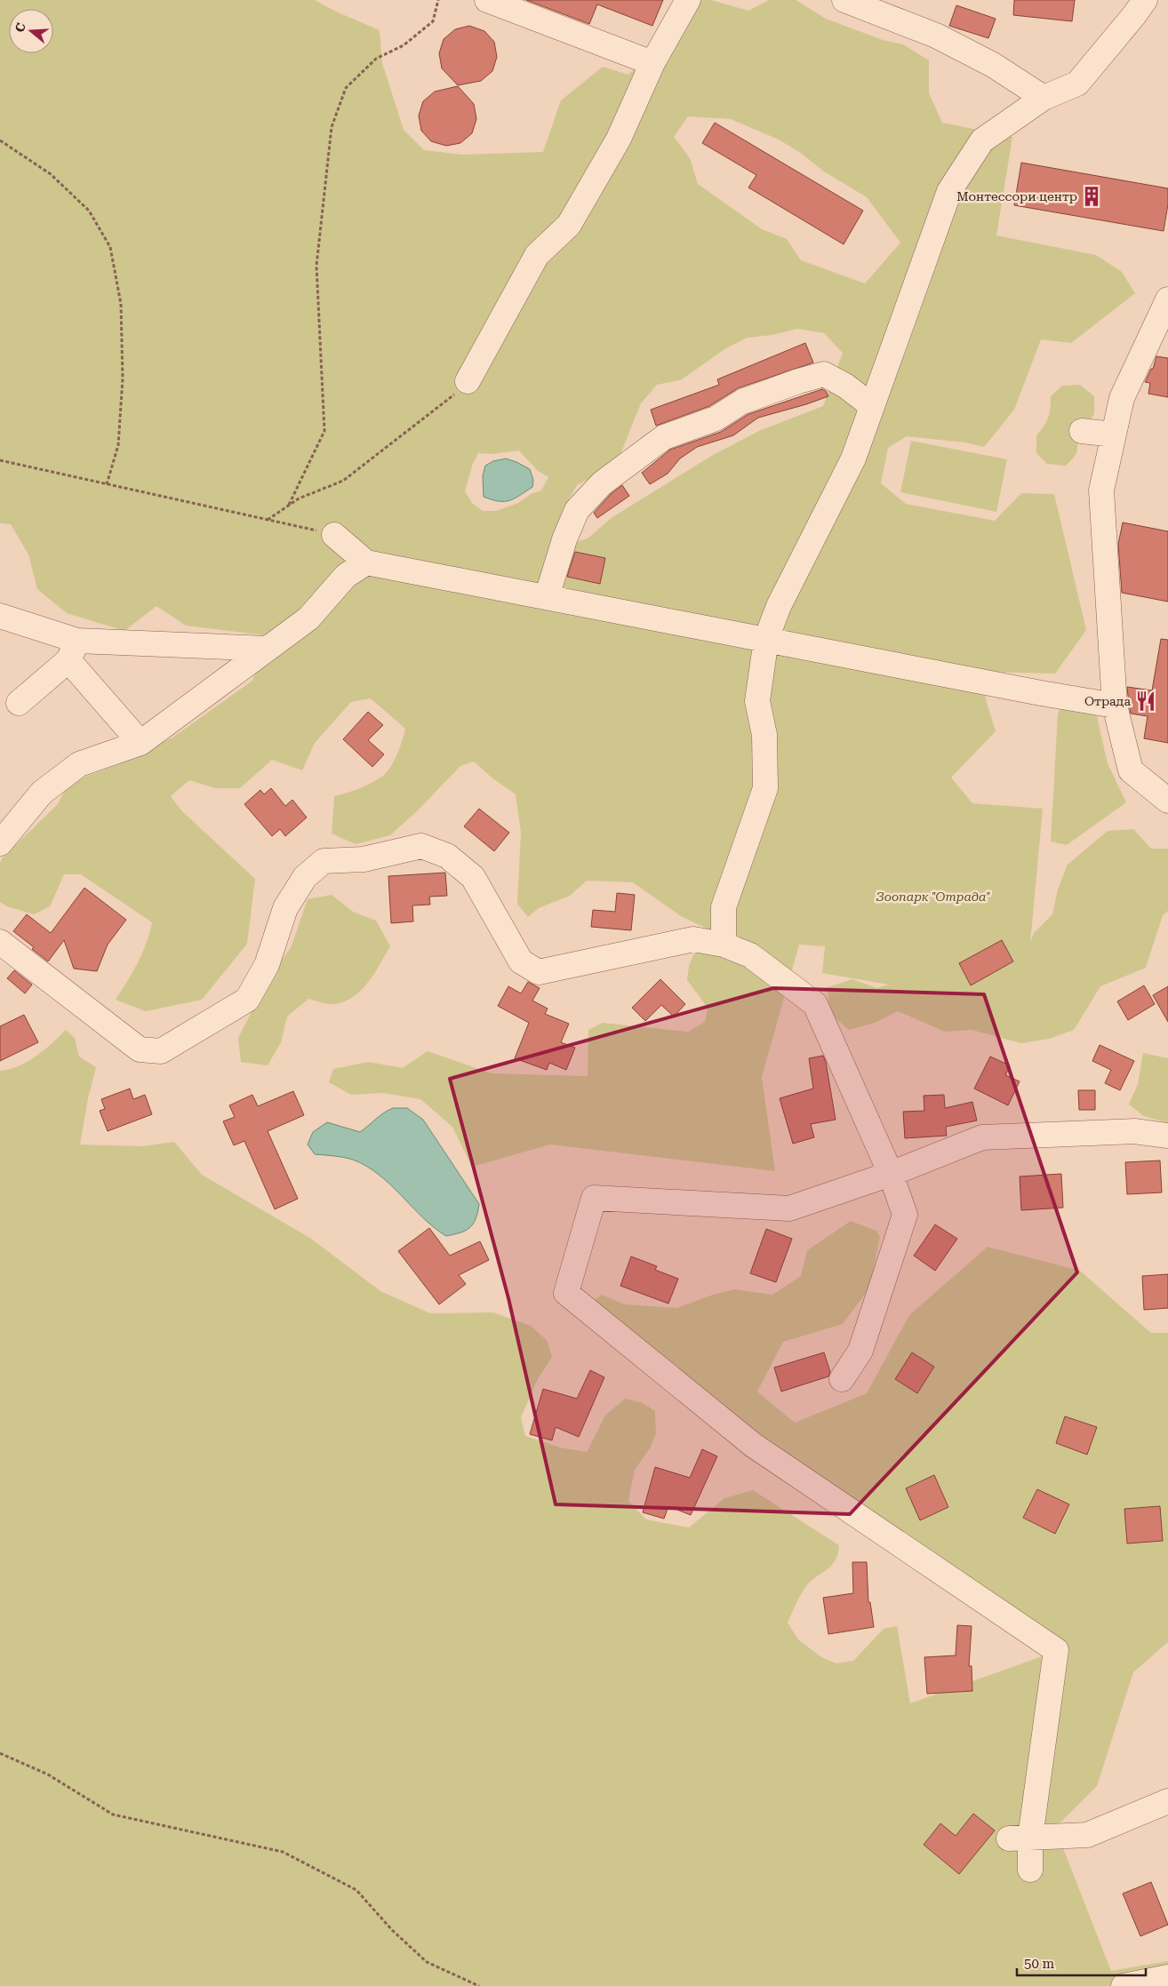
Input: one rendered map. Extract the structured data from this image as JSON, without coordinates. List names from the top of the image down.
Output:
{
  "parks": ["Зоопарк \"Отрада\""],
  "places": {
    "building": ["Монтессори центр"],
    "restaurant": ["Отрада"]
  },
  "scale_bar": "50 m",
  "north": "left"
}
